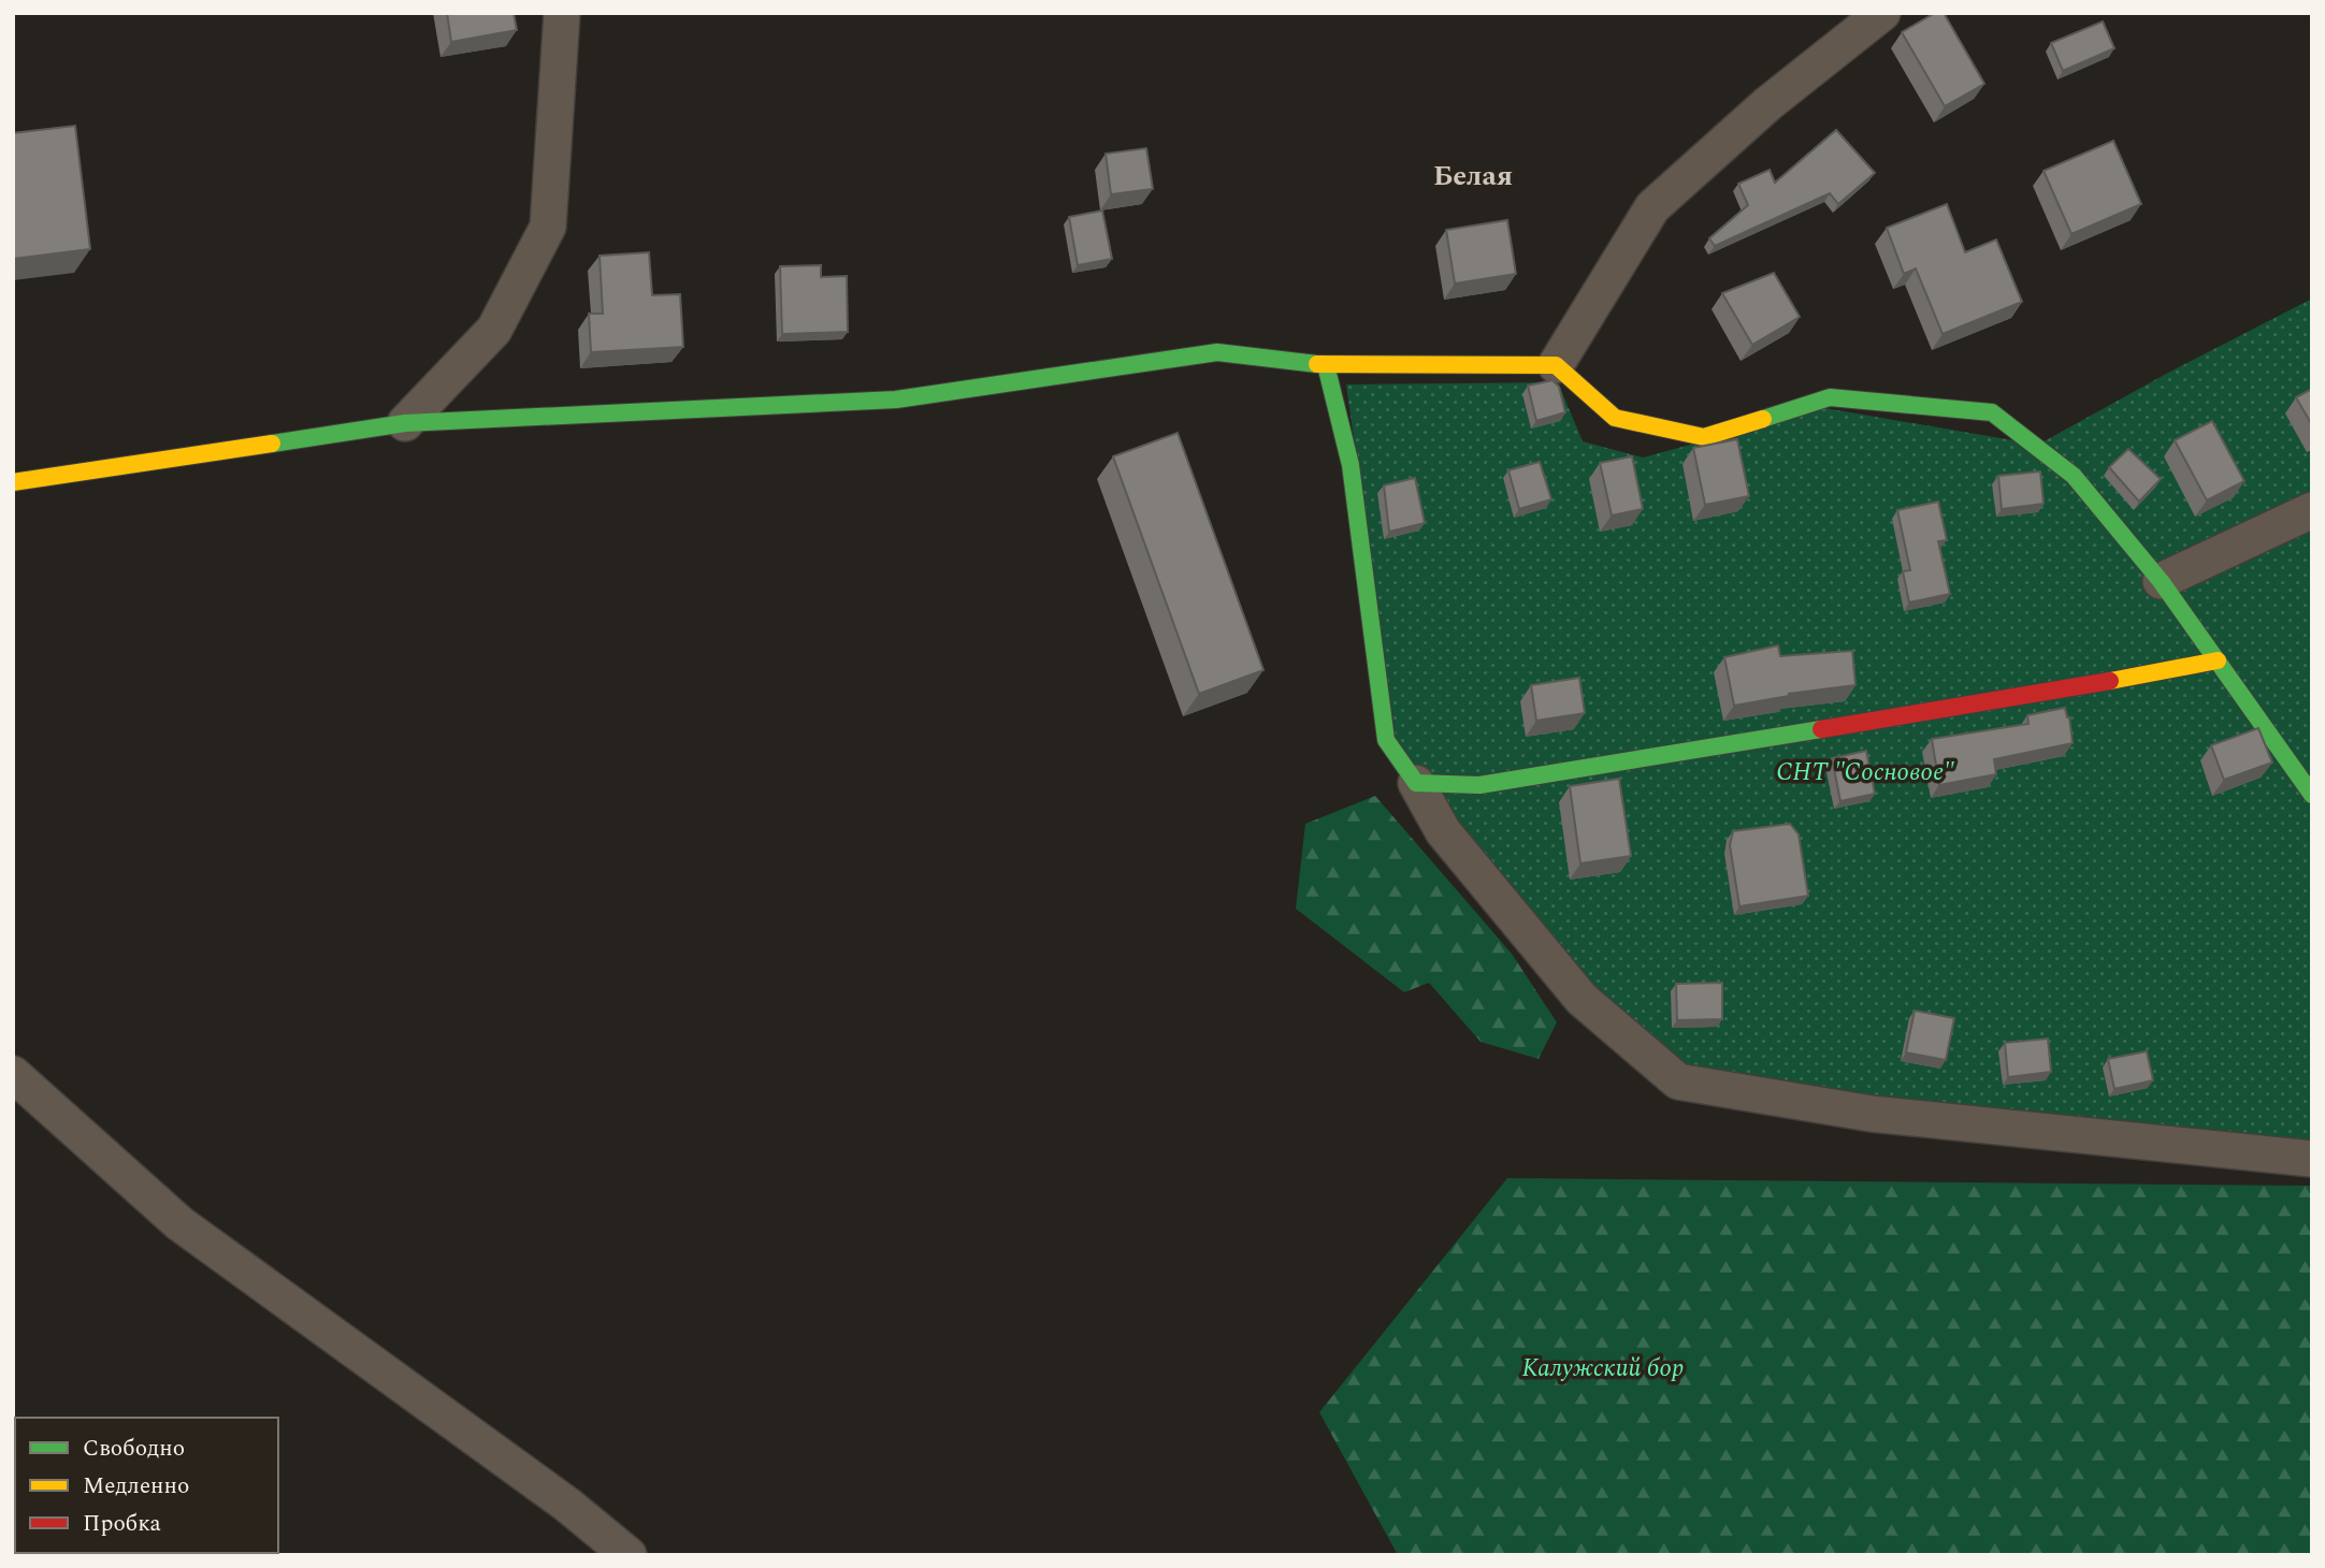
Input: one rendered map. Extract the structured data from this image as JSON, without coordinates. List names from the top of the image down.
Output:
{
  "districts": ["Белая"],
  "parks": ["СНТ \"Сосновое\"", "Калужский бор"],
  "legend": ["Свободно", "Медленно", "Пробка"]
}
